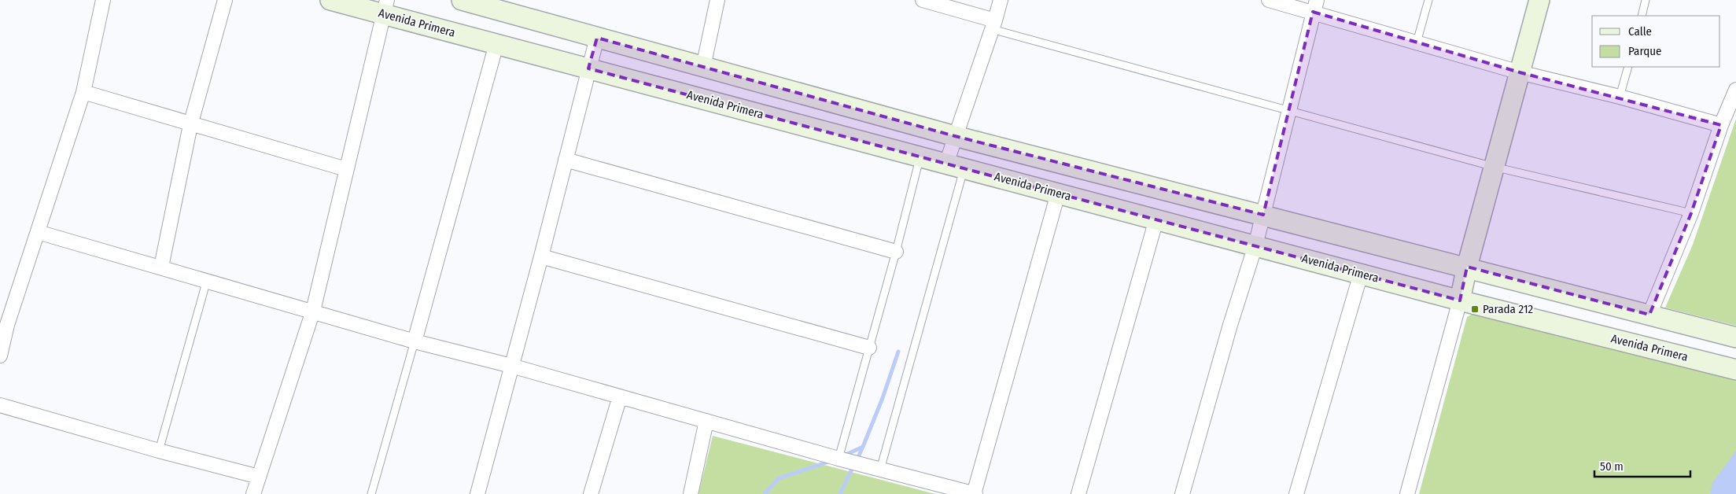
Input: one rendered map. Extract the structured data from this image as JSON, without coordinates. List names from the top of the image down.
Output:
{
  "streets": {
    "main road": ["Avenida Primera"]
  },
  "places": {
    "transit": ["Parada 212"]
  },
  "legend": ["Calle", "Parque"],
  "scale_bar": "50 m"
}
